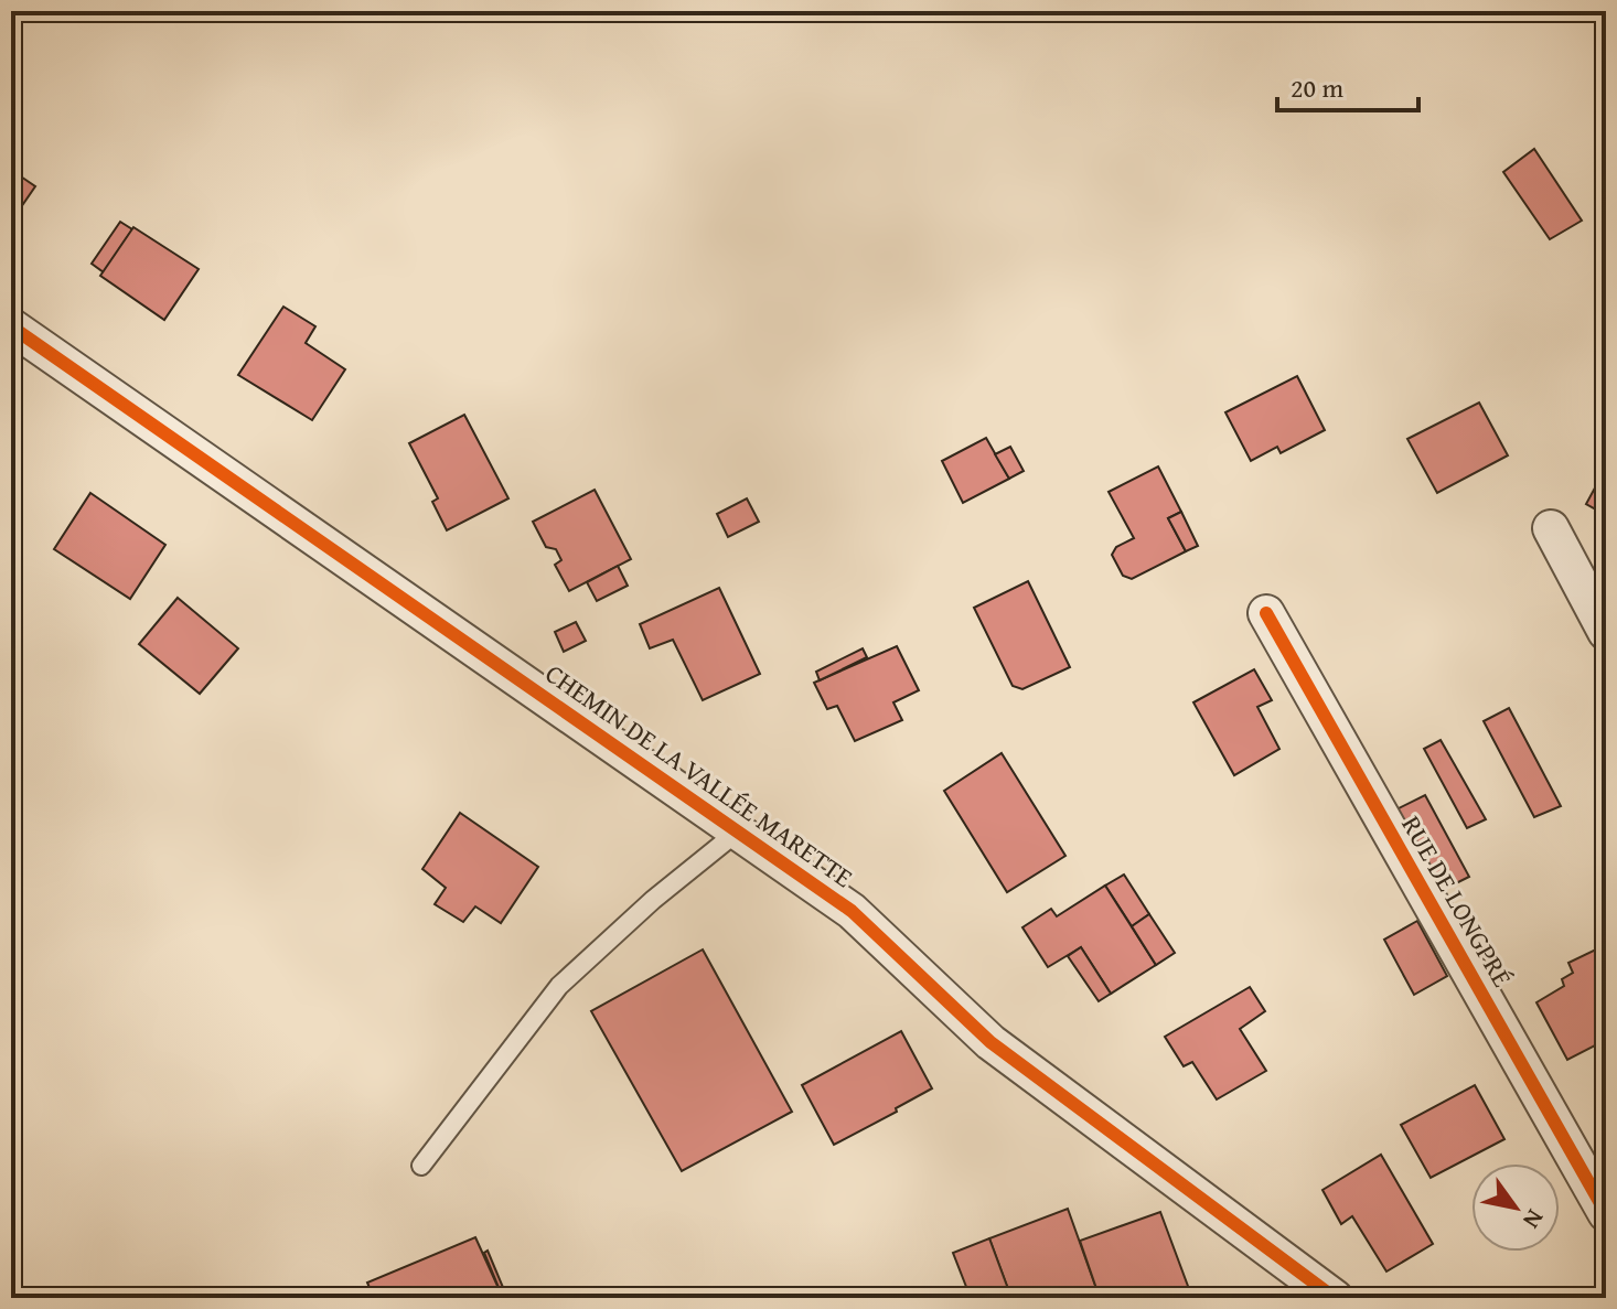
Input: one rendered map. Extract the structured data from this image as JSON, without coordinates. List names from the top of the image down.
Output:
{
  "streets": {
    "street": ["CHEMIN DE LA VALLÉE MARETTE", "RUE DE LONGPRÉ"]
  },
  "scale_bar": "20 m",
  "north": "bottom right"
}
